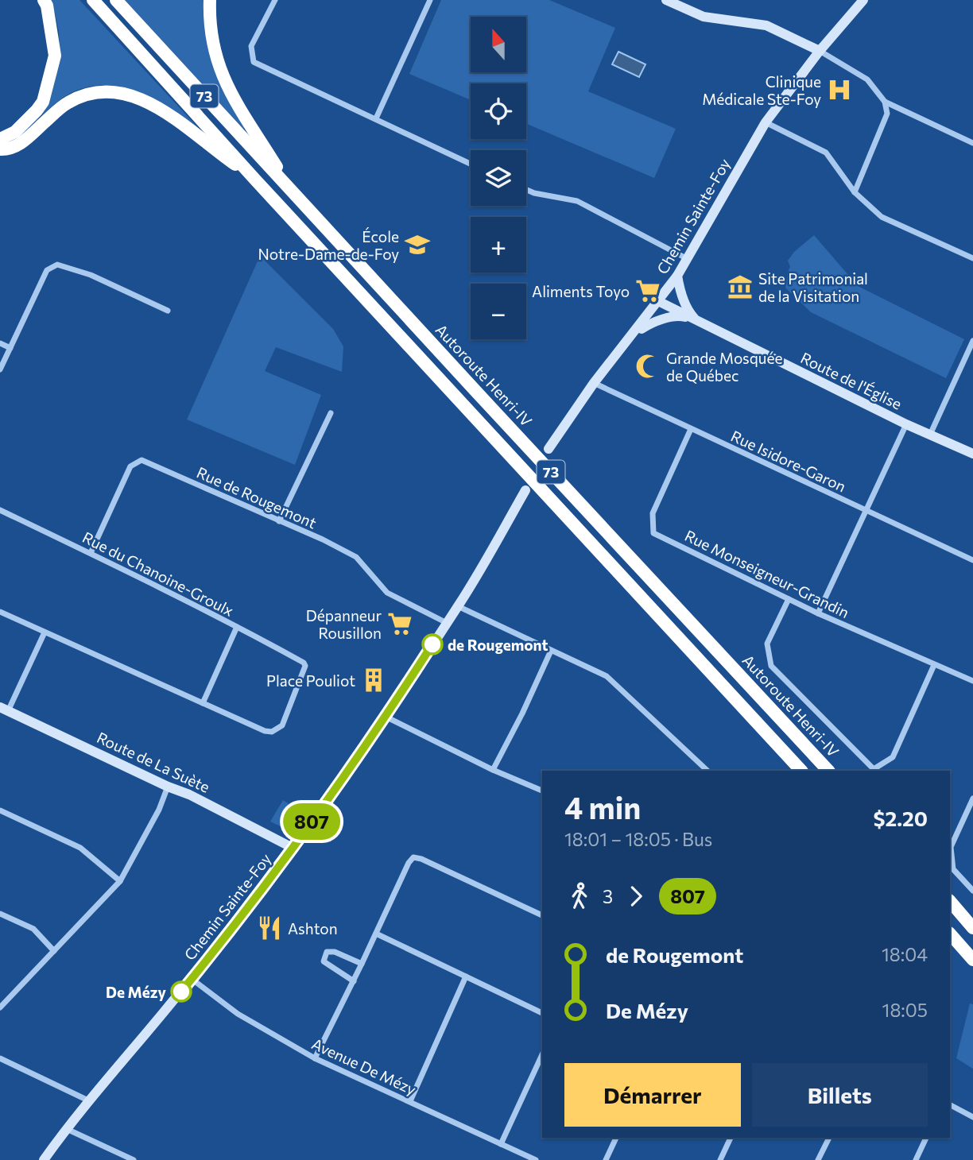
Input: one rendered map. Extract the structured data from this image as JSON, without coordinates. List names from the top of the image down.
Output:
{
  "streets": {
    "highway": ["73", "Autoroute Henri-IV"],
    "main road": ["Chemin Sainte-Foy", "Route de l'Église", "Route de La Suète"],
    "street": [
      "Rue Isidore-Garon",
      "Rue de Rougemont",
      "Rue du Chanoine-Groulx",
      "Rue Monseigneur-Grandin",
      "Avenue De Mézy"
    ]
  },
  "crossings": [
    ["Chemin Sainte-Foy", "Route de l'Église"],
    ["Chemin Sainte-Foy", "Rue Isidore-Garon"],
    ["Chemin Sainte-Foy", "Rue de Rougemont"],
    ["Chemin Sainte-Foy", "Route de La Suète"],
    ["Chemin Sainte-Foy", "Avenue De Mézy"],
    ["Rue Isidore-Garon", "Rue Monseigneur-Grandin"],
    ["Rue de Rougemont", "Rue du Chanoine-Groulx"]
  ],
  "places": {
    "hospital": ["Clinique Médicale Ste-Foy"],
    "school or university": ["École Notre-Dame-de-Foy"],
    "museum": ["Site Patrimonial de la Visitation"],
    "supermarket": ["Aliments Toyo", "Dépanneur Rousillon"],
    "mosque": ["Grande Mosquée de Québec"],
    "other": ["de Rougemont", "De Mézy"],
    "building": ["Place Pouliot"],
    "restaurant": ["Ashton"]
  },
  "lines": ["bus line 807"],
  "north": "top",
  "page": {
    "on_map": "807",
    "map_buttons": ["+", "−"],
    "heading": ["4 min", "18:01 – 18:05 · Bus", "$2.20"],
    "legs": ["3", "807"],
    "list": [
      {
        "name": "de Rougemont",
        "value": "18:04"
      },
      {
        "name": "De Mézy",
        "value": "18:05"
      }
    ],
    "buttons": ["Démarrer", "Billets"]
  }
}
